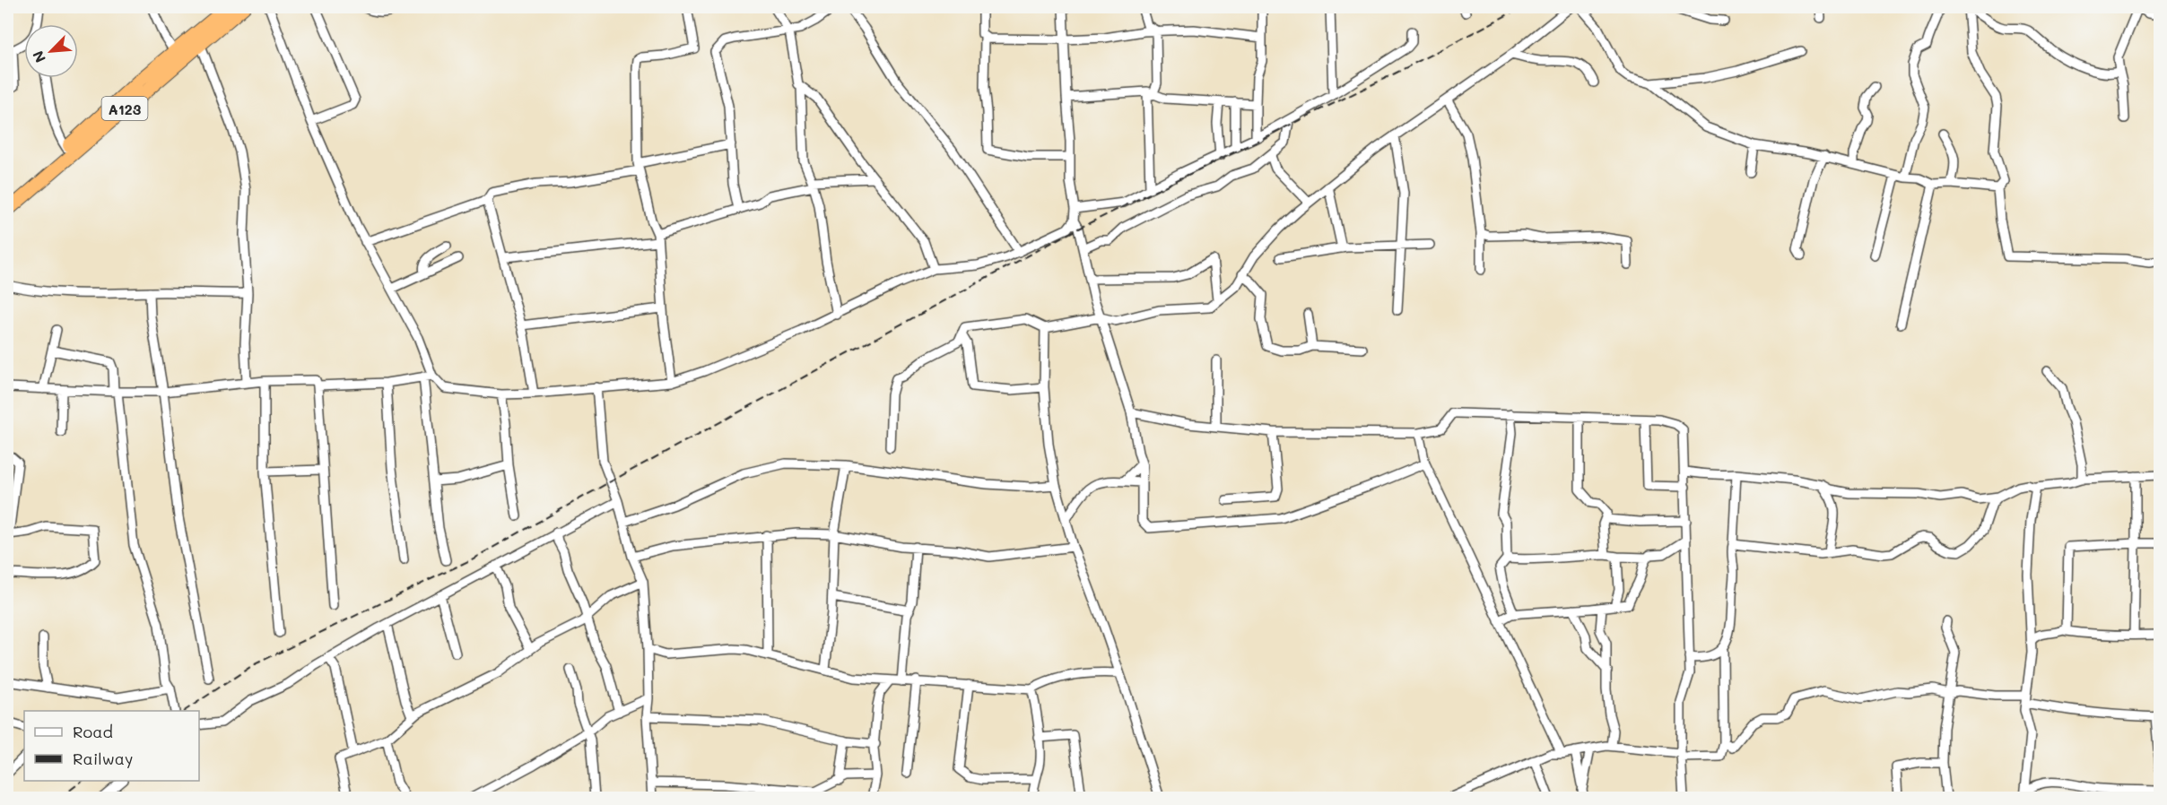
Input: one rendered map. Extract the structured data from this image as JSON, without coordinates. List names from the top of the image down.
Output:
{
  "streets": {
    "highway": ["A123"]
  },
  "legend": ["Road", "Railway"],
  "north": "bottom left"
}
